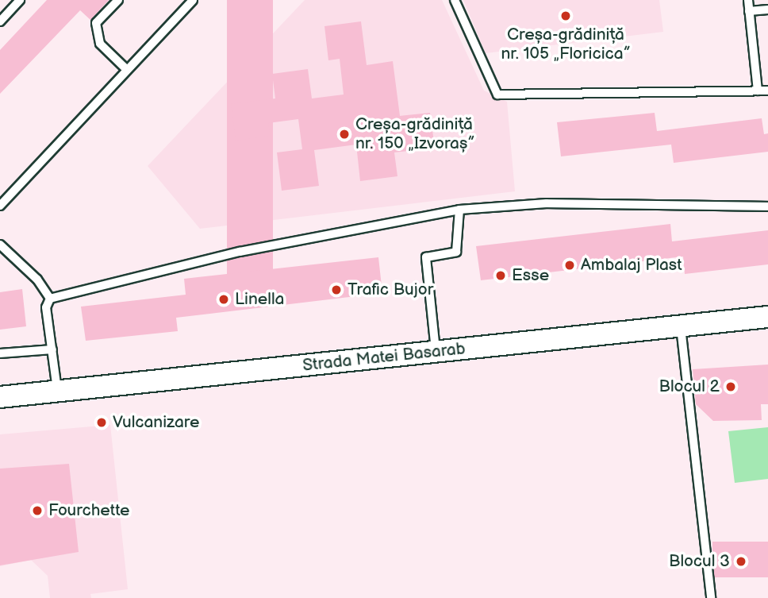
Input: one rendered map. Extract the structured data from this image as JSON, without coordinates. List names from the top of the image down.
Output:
{
  "streets": {
    "street": ["Strada Matei Basarab"]
  },
  "places": [
    "Creșa-grădiniță nr. 105 „Floricica”",
    "Creșa-grădiniță nr. 150 „Izvoraș”",
    "Ambalaj Plast",
    "Esse",
    "Trafic Bujor",
    "Linella",
    "Blocul 2",
    "Vulcanizare",
    "Fourchette",
    "Blocul 3"
  ]
}
